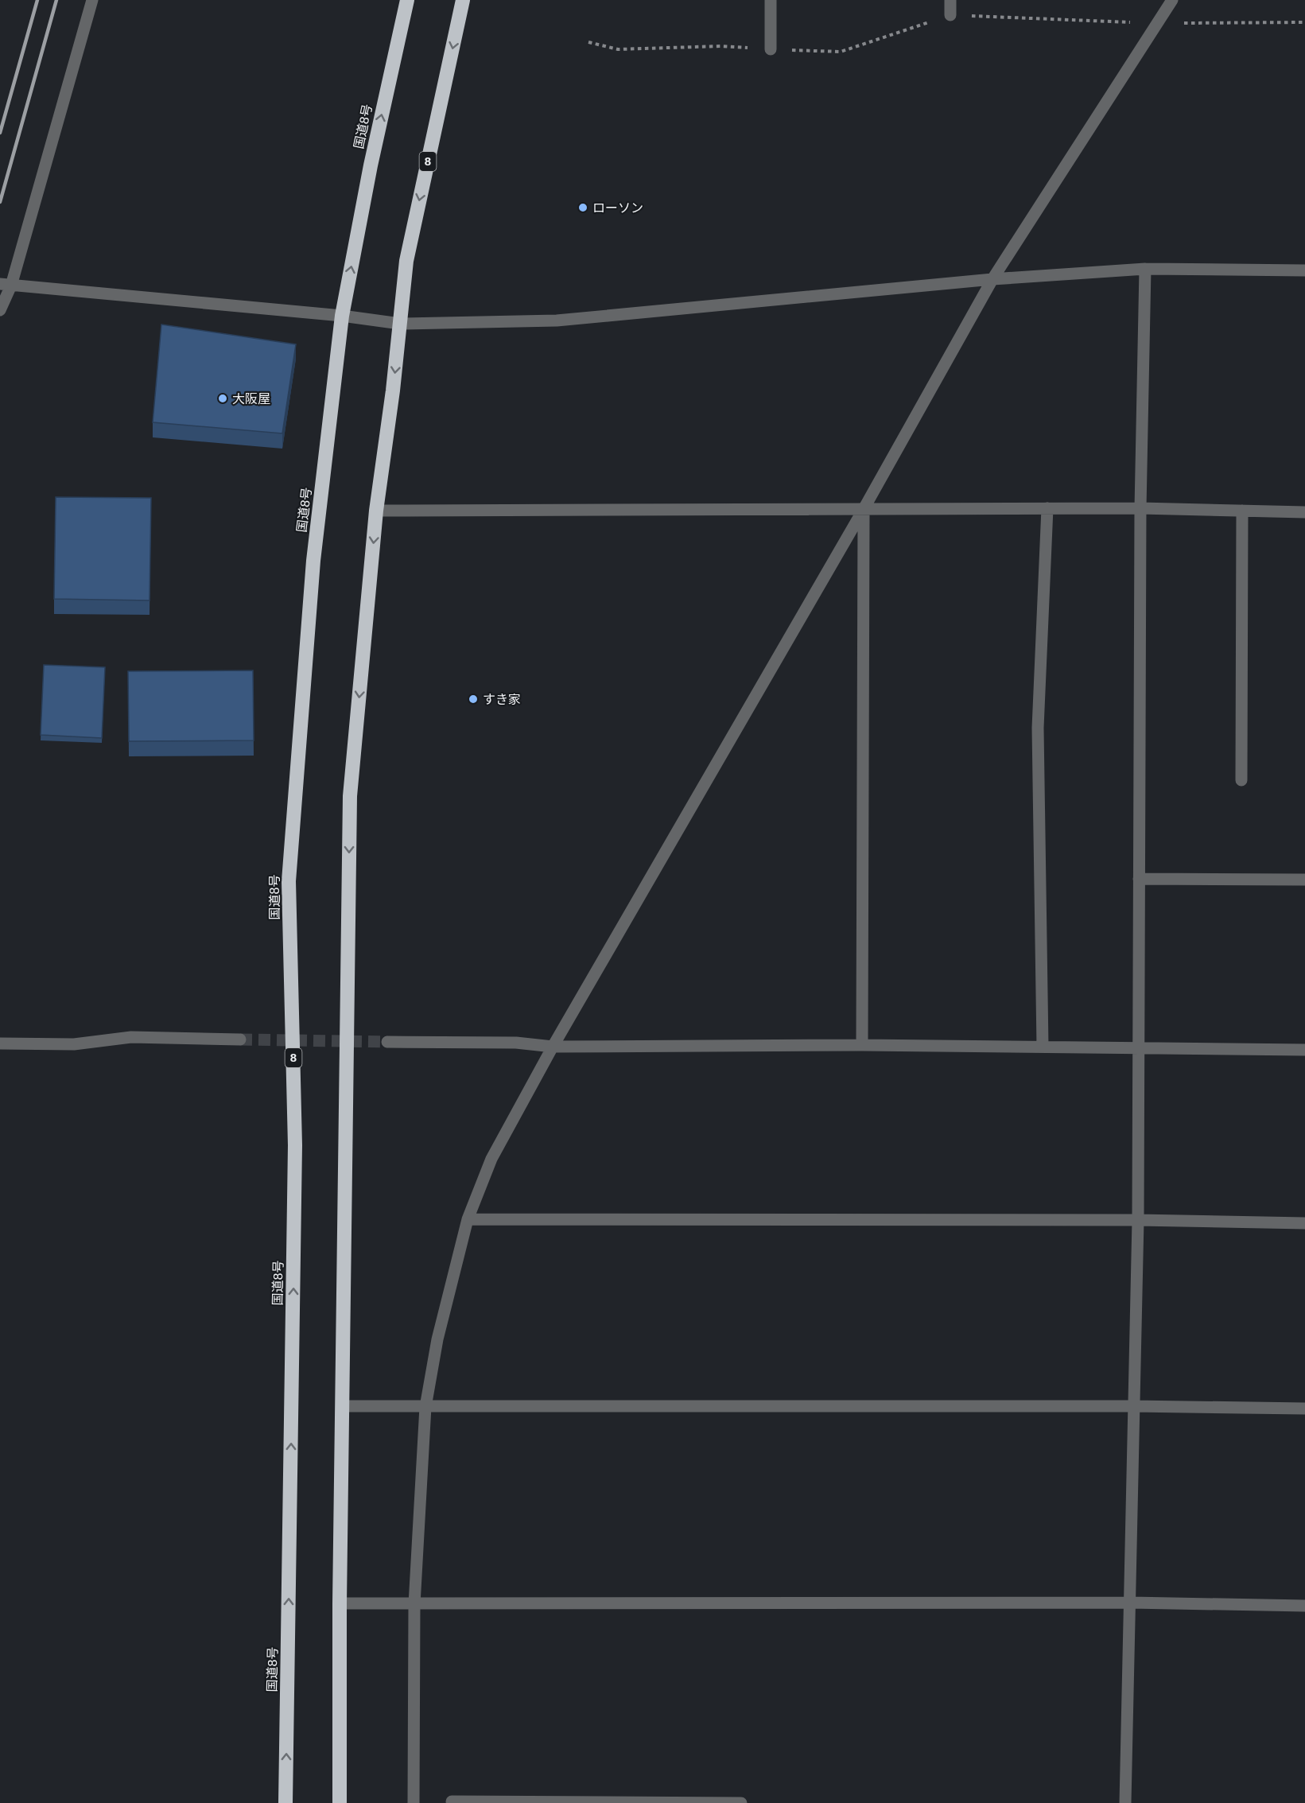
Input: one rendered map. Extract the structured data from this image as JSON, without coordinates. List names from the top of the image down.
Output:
{
  "streets": {
    "highway": ["国道8号", "8"]
  },
  "places": ["ローソン", "大阪屋", "すき家"]
}
